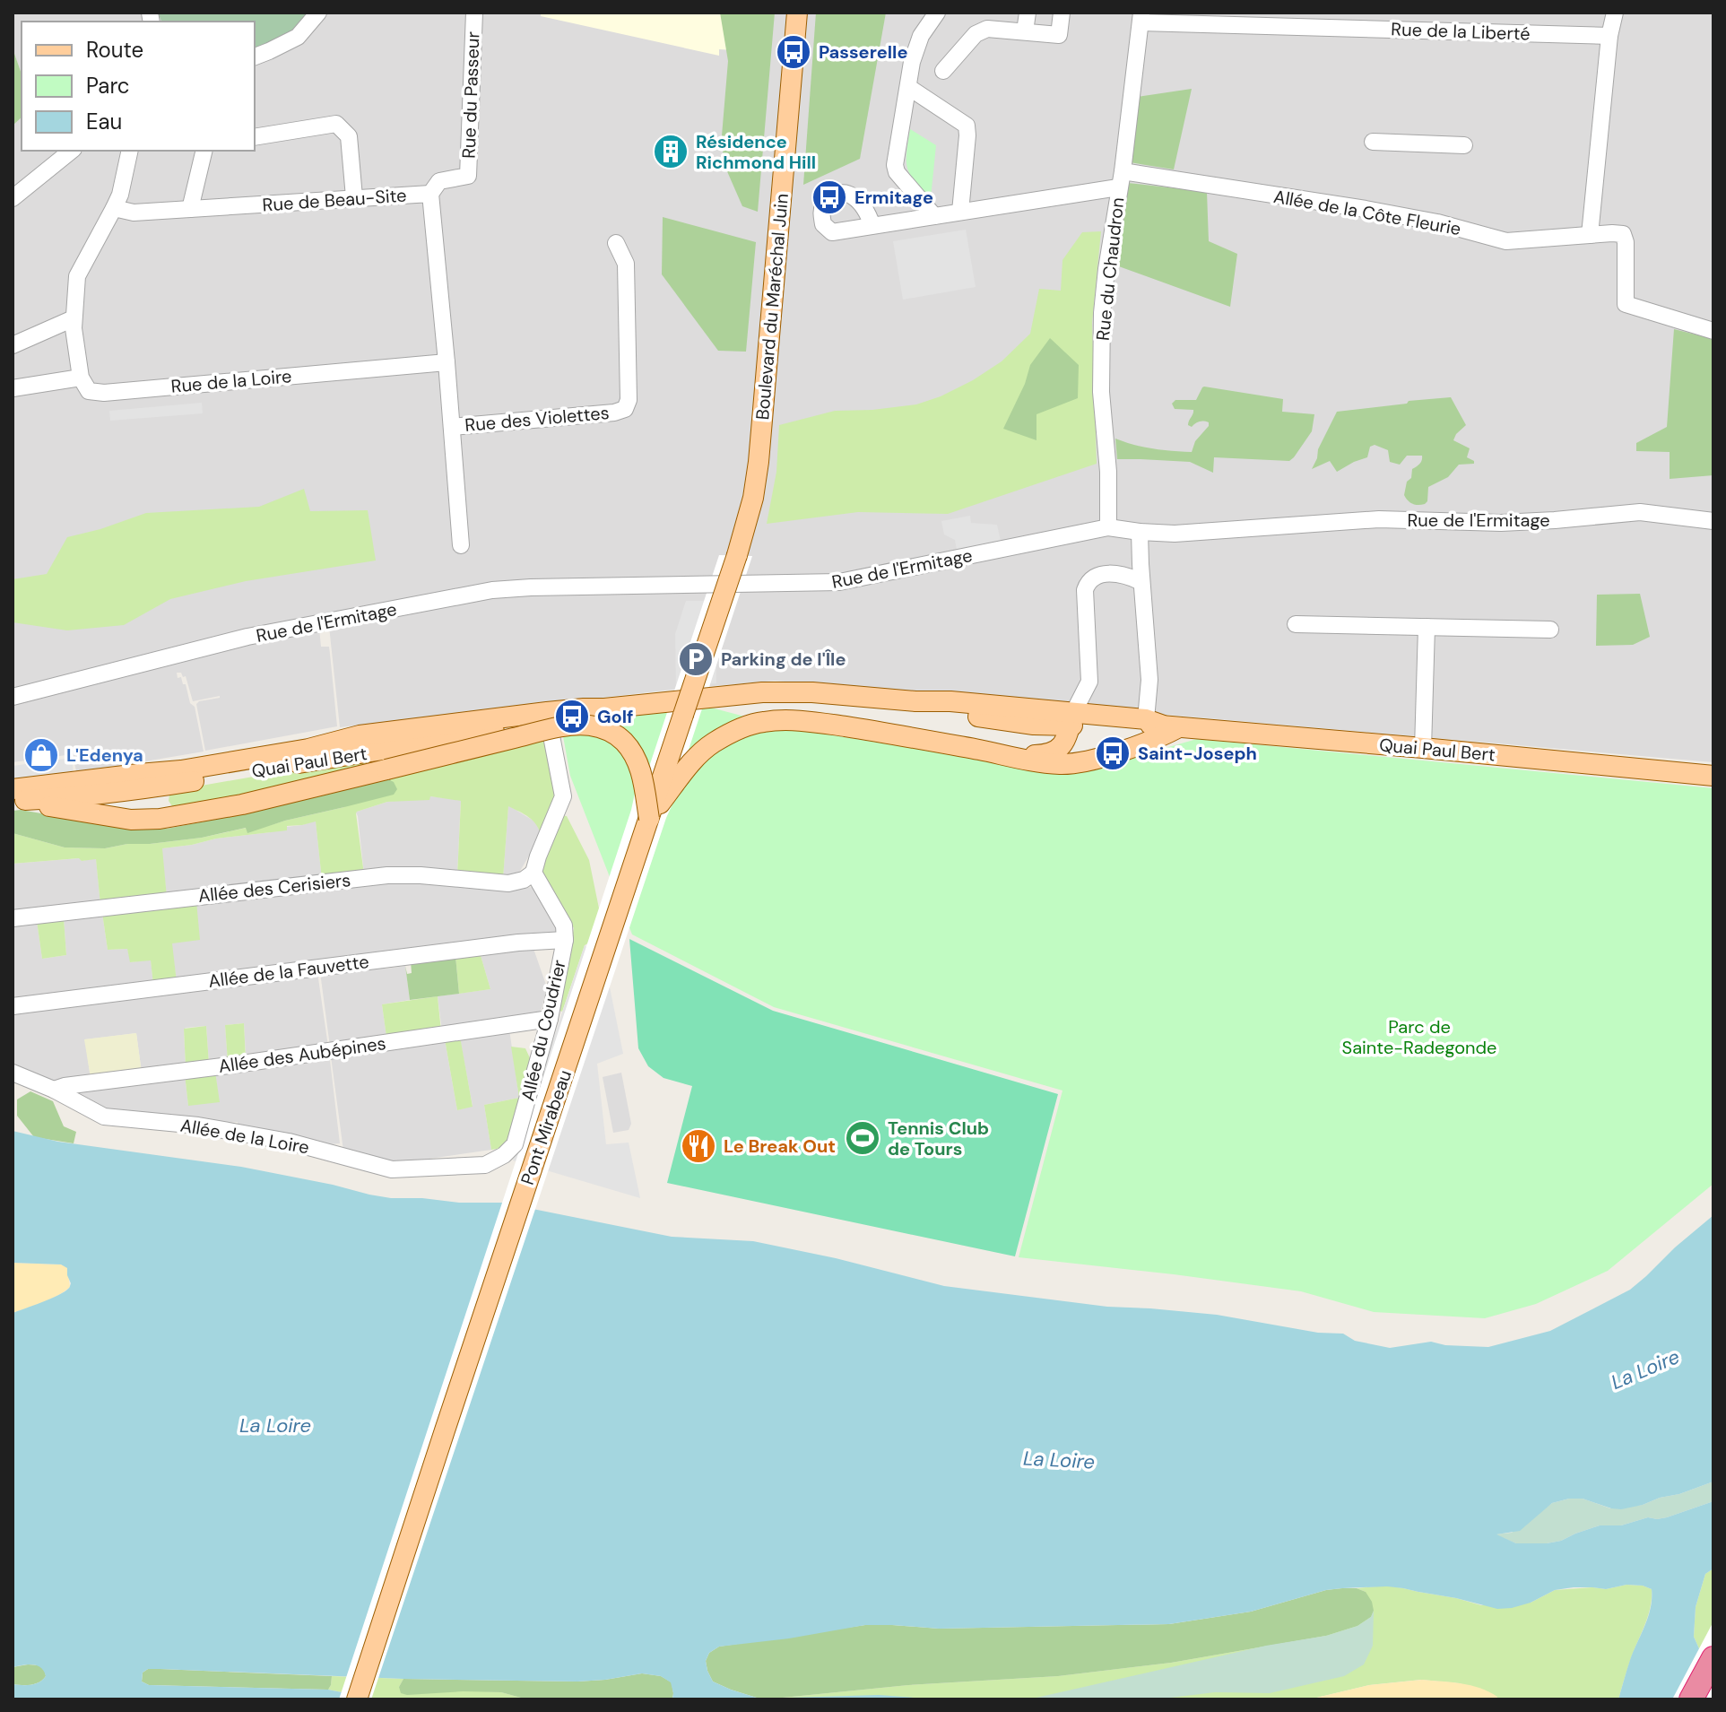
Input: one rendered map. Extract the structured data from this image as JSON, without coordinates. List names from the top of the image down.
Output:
{
  "streets": {
    "main road": ["Boulevard du Maréchal Juin", "Quai Paul Bert", "Pont Mirabeau"],
    "street": [
      "Rue de la Liberté",
      "Rue du Passeur",
      "Rue de Beau-Site",
      "Allée de la Côte Fleurie",
      "Rue du Chaudron",
      "Rue de la Loire",
      "Rue des Violettes",
      "Rue de l'Ermitage",
      "Allée des Cerisiers",
      "Allée de la Fauvette",
      "Allée du Coudrier",
      "Allée des Aubépines",
      "Allée de la Loire"
    ]
  },
  "crossings": [
    ["Rue de la Liberté", "Rue du Chaudron"],
    ["Rue du Passeur", "Rue de Beau-Site"],
    ["Rue de Beau-Site", "Rue de la Loire"],
    ["Allée de la Côte Fleurie", "Rue du Chaudron"],
    ["Rue du Chaudron", "Rue de l'Ermitage"],
    ["Boulevard du Maréchal Juin", "Pont Mirabeau"],
    ["Allée des Cerisiers", "Allée du Coudrier"],
    ["Allée de la Fauvette", "Allée du Coudrier"],
    ["Allée du Coudrier", "Allée des Aubépines"],
    ["Allée du Coudrier", "Allée de la Loire"],
    ["Allée des Aubépines", "Allée de la Loire"]
  ],
  "water": ["La Loire"],
  "parks": ["Parc de Sainte-Radegonde"],
  "places": {
    "bus stop": [
      "Passerelle",
      "Ermitage",
      "Golf",
      "Saint-Joseph"
    ],
    "building": ["Résidence Richmond Hill"],
    "parking": ["Parking de l'Île"],
    "shop": ["L'Edenya"],
    "sports": ["Tennis Club de Tours"],
    "restaurant": ["Le Break Out"]
  },
  "legend": ["Route", "Parc", "Eau"]
}
